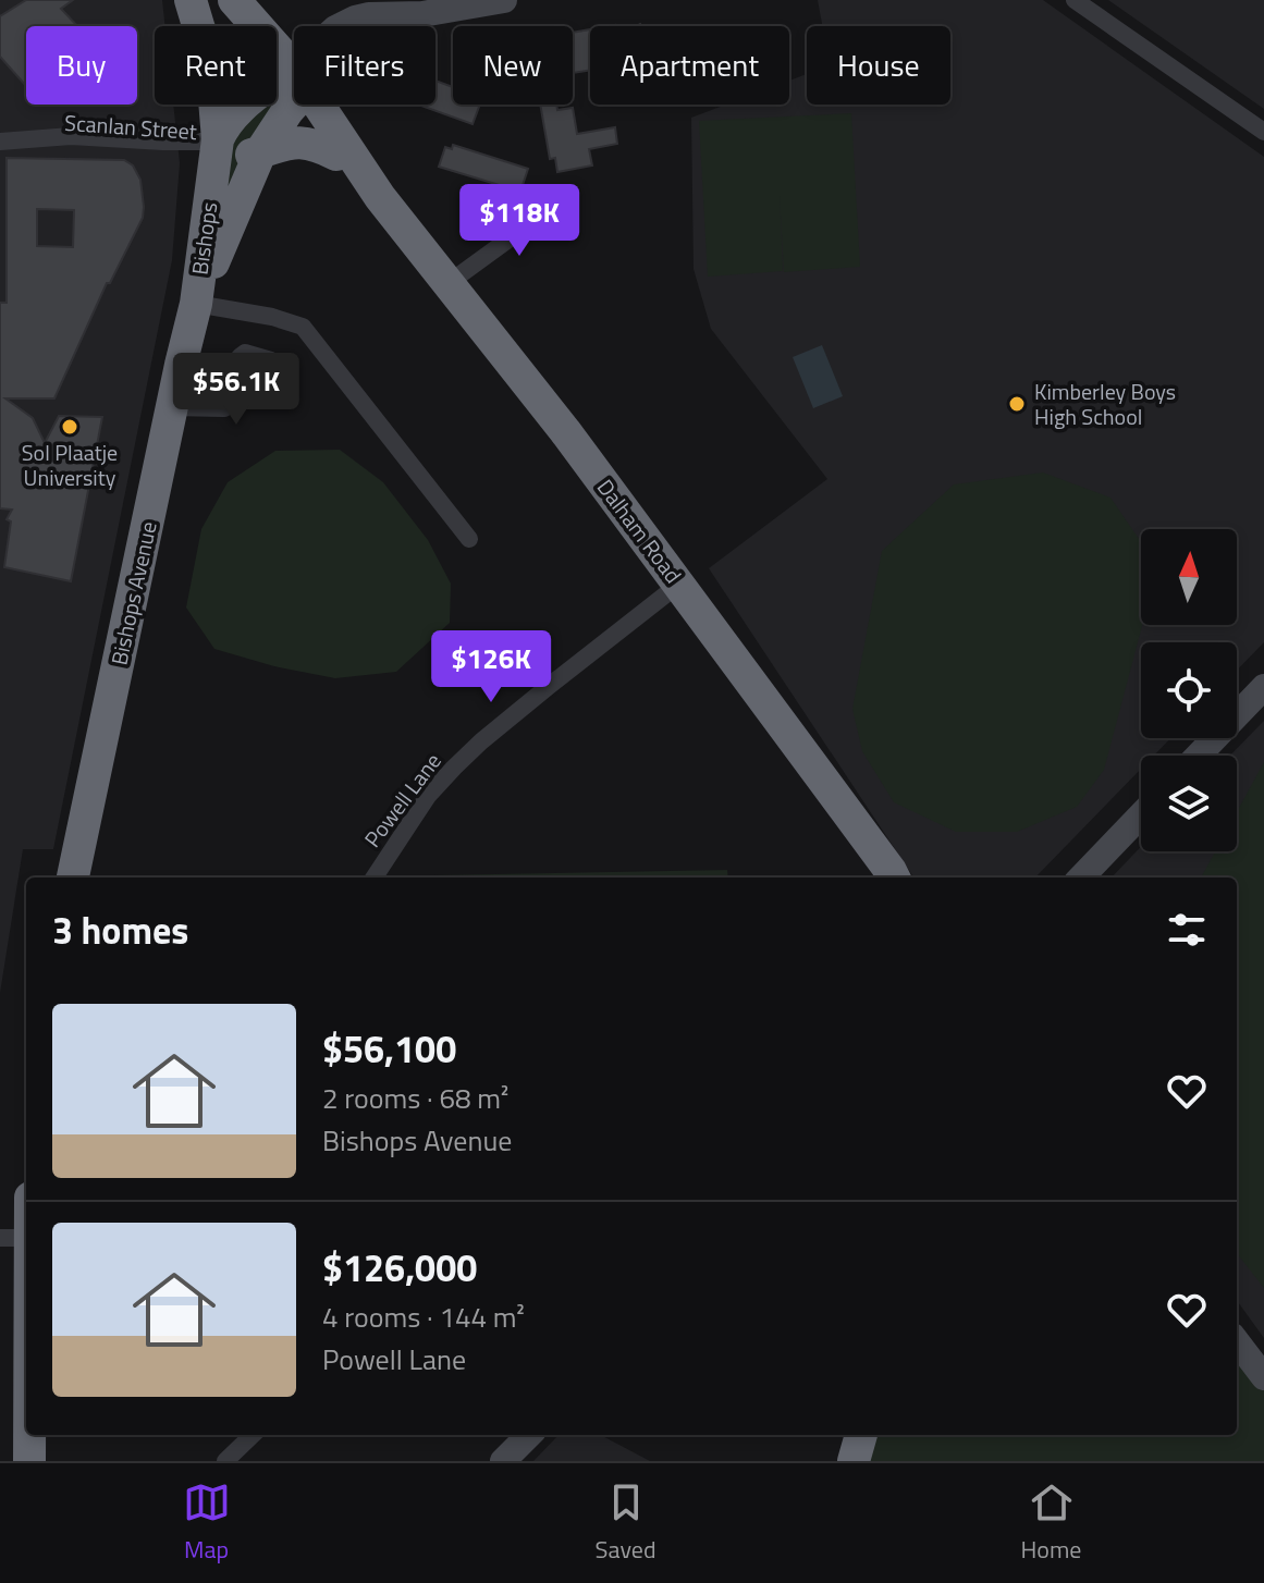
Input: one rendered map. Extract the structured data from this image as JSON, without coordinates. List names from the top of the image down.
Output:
{
  "streets": {
    "highway": ["Bishops", "Dalham Road", "Bishops Avenue"],
    "street": ["Scanlan Street", "Powell Lane"]
  },
  "crossings": [
    ["Scanlan Street", "Bishops"],
    ["Bishops", "Dalham Road"],
    ["Bishops", "Bishops Avenue"],
    ["Dalham Road", "Powell Lane"]
  ],
  "places": ["Kimberley Boys High School", "Sol Plaatje University"],
  "north": "top",
  "page": {
    "chip": [
      "Buy",
      "Rent",
      "Filters",
      "New",
      "Apartment",
      "House"
    ],
    "price": ["$118K", "$56.1K", "$126K"],
    "heading": "3 homes",
    "list": [
      {
        "name": "$56,100",
        "note": "2 rooms · 68 m² · Bishops Avenue"
      },
      {
        "name": "$126,000",
        "note": "4 rooms · 144 m² · Powell Lane"
      }
    ],
    "tabs": ["Map", "Saved", "Home"]
  }
}
